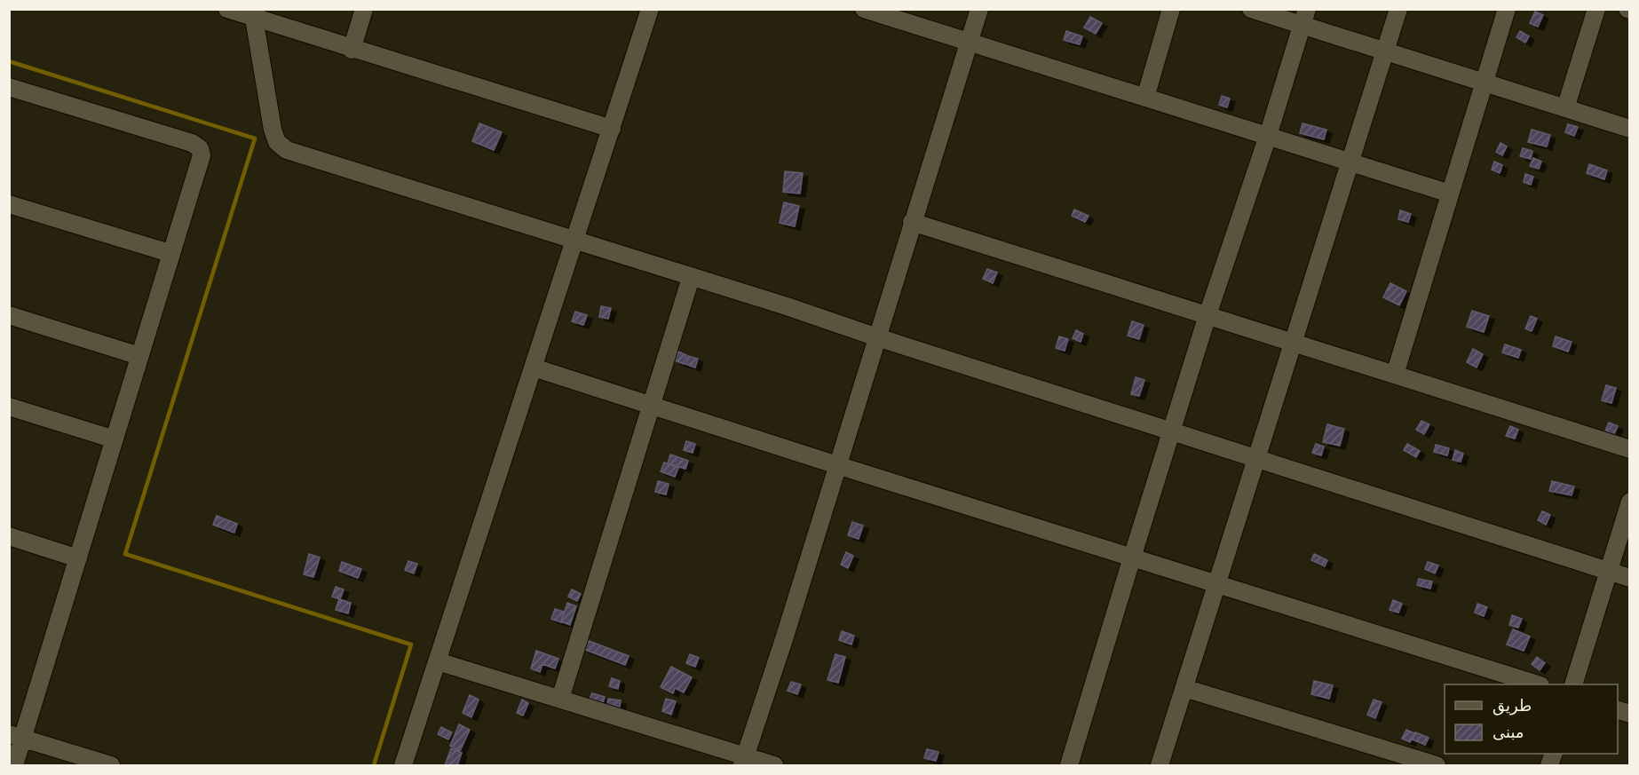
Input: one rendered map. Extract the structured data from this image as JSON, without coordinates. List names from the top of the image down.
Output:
{
  "legend": ["طريق", "مبنى"]
}
